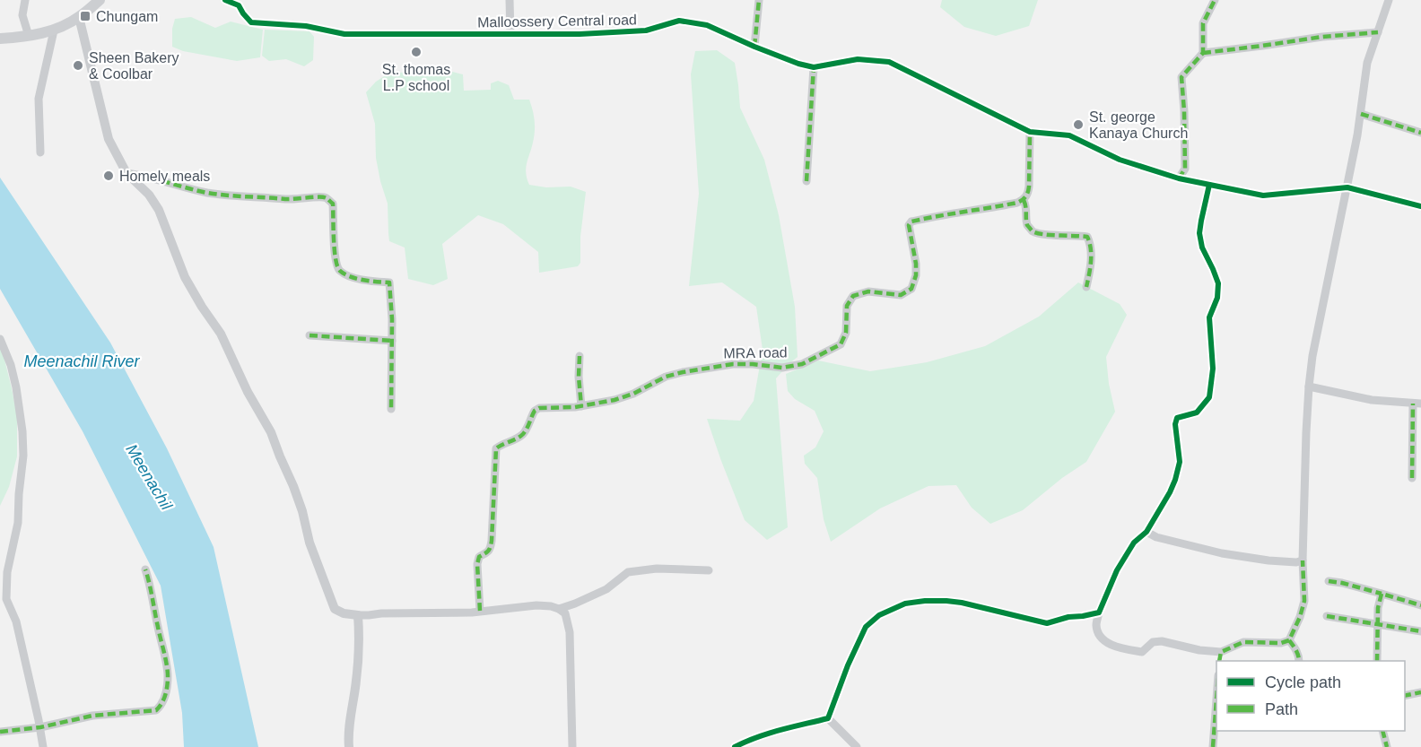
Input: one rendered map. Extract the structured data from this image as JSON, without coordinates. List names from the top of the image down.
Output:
{
  "streets": {
    "street": ["Malloossery Central road", "MRA road"]
  },
  "water": ["Meenachil River", "Meenachil"],
  "places": {
    "transit": ["Chungam"],
    "other": [
      "St. thomas L.P school",
      "Sheen Bakery & Coolbar",
      "St. george Kanaya Church",
      "Homely meals"
    ]
  },
  "legend": ["Cycle path", "Path"]
}
